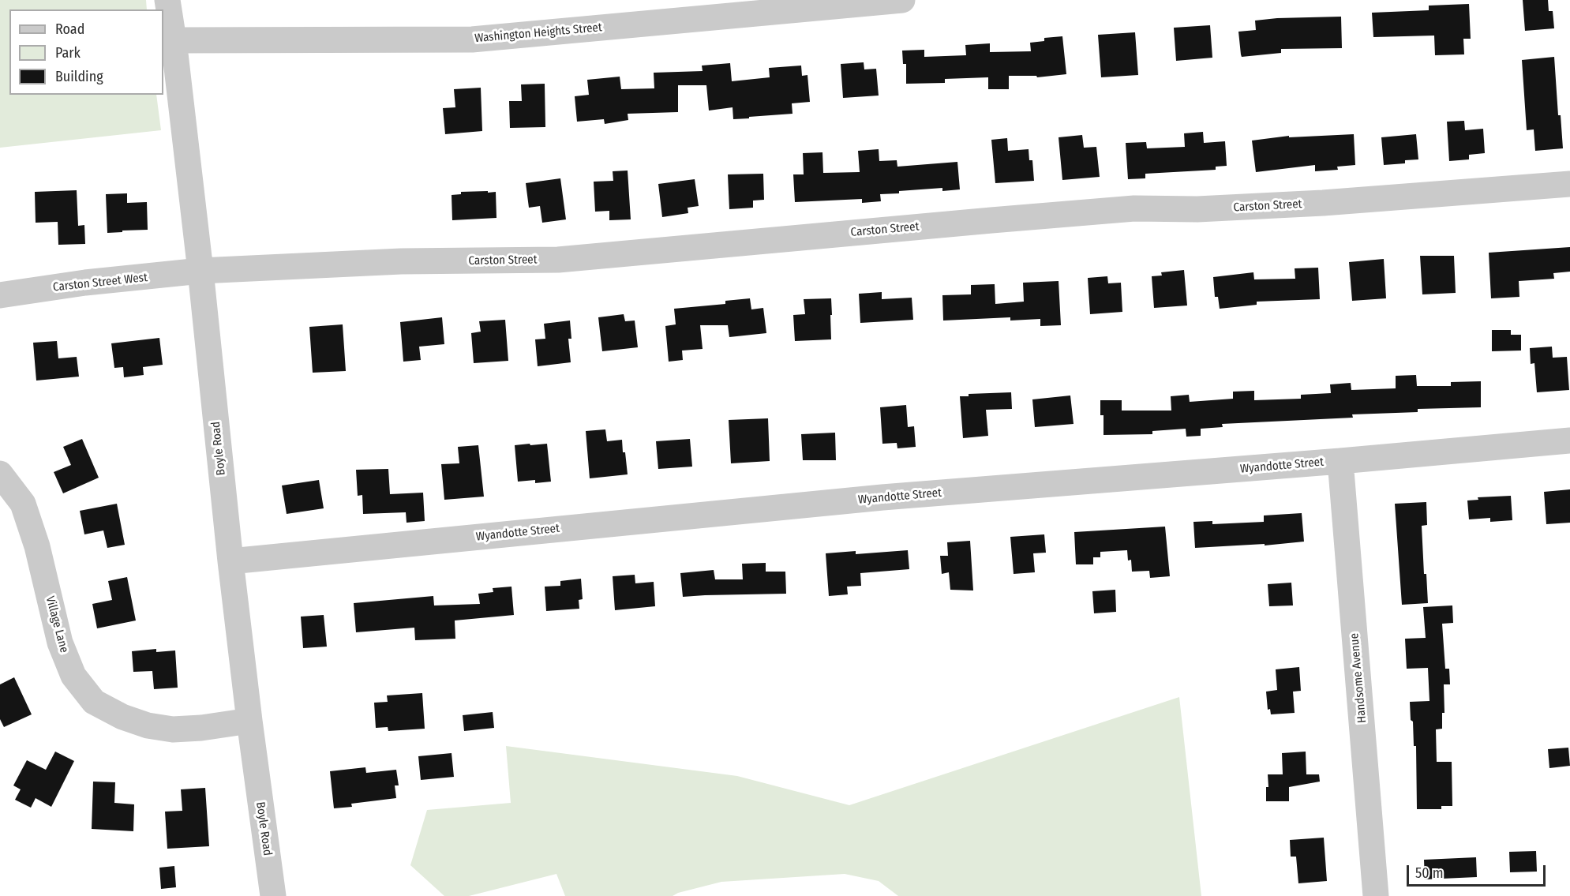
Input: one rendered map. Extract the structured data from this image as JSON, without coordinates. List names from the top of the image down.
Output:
{
  "streets": {
    "street": [
      "Washington Heights Street",
      "Carston Street",
      "Carston Street West",
      "Boyle Road",
      "Wyandotte Street",
      "Village Lane",
      "Handsome Avenue"
    ]
  },
  "crossings": [
    ["Washington Heights Street", "Boyle Road"],
    ["Carston Street", "Carston Street West"],
    ["Carston Street", "Boyle Road"],
    ["Carston Street West", "Boyle Road"],
    ["Boyle Road", "Wyandotte Street"],
    ["Boyle Road", "Village Lane"],
    ["Wyandotte Street", "Handsome Avenue"]
  ],
  "legend": ["Road", "Park", "Building"],
  "scale_bar": "50 m"
}
